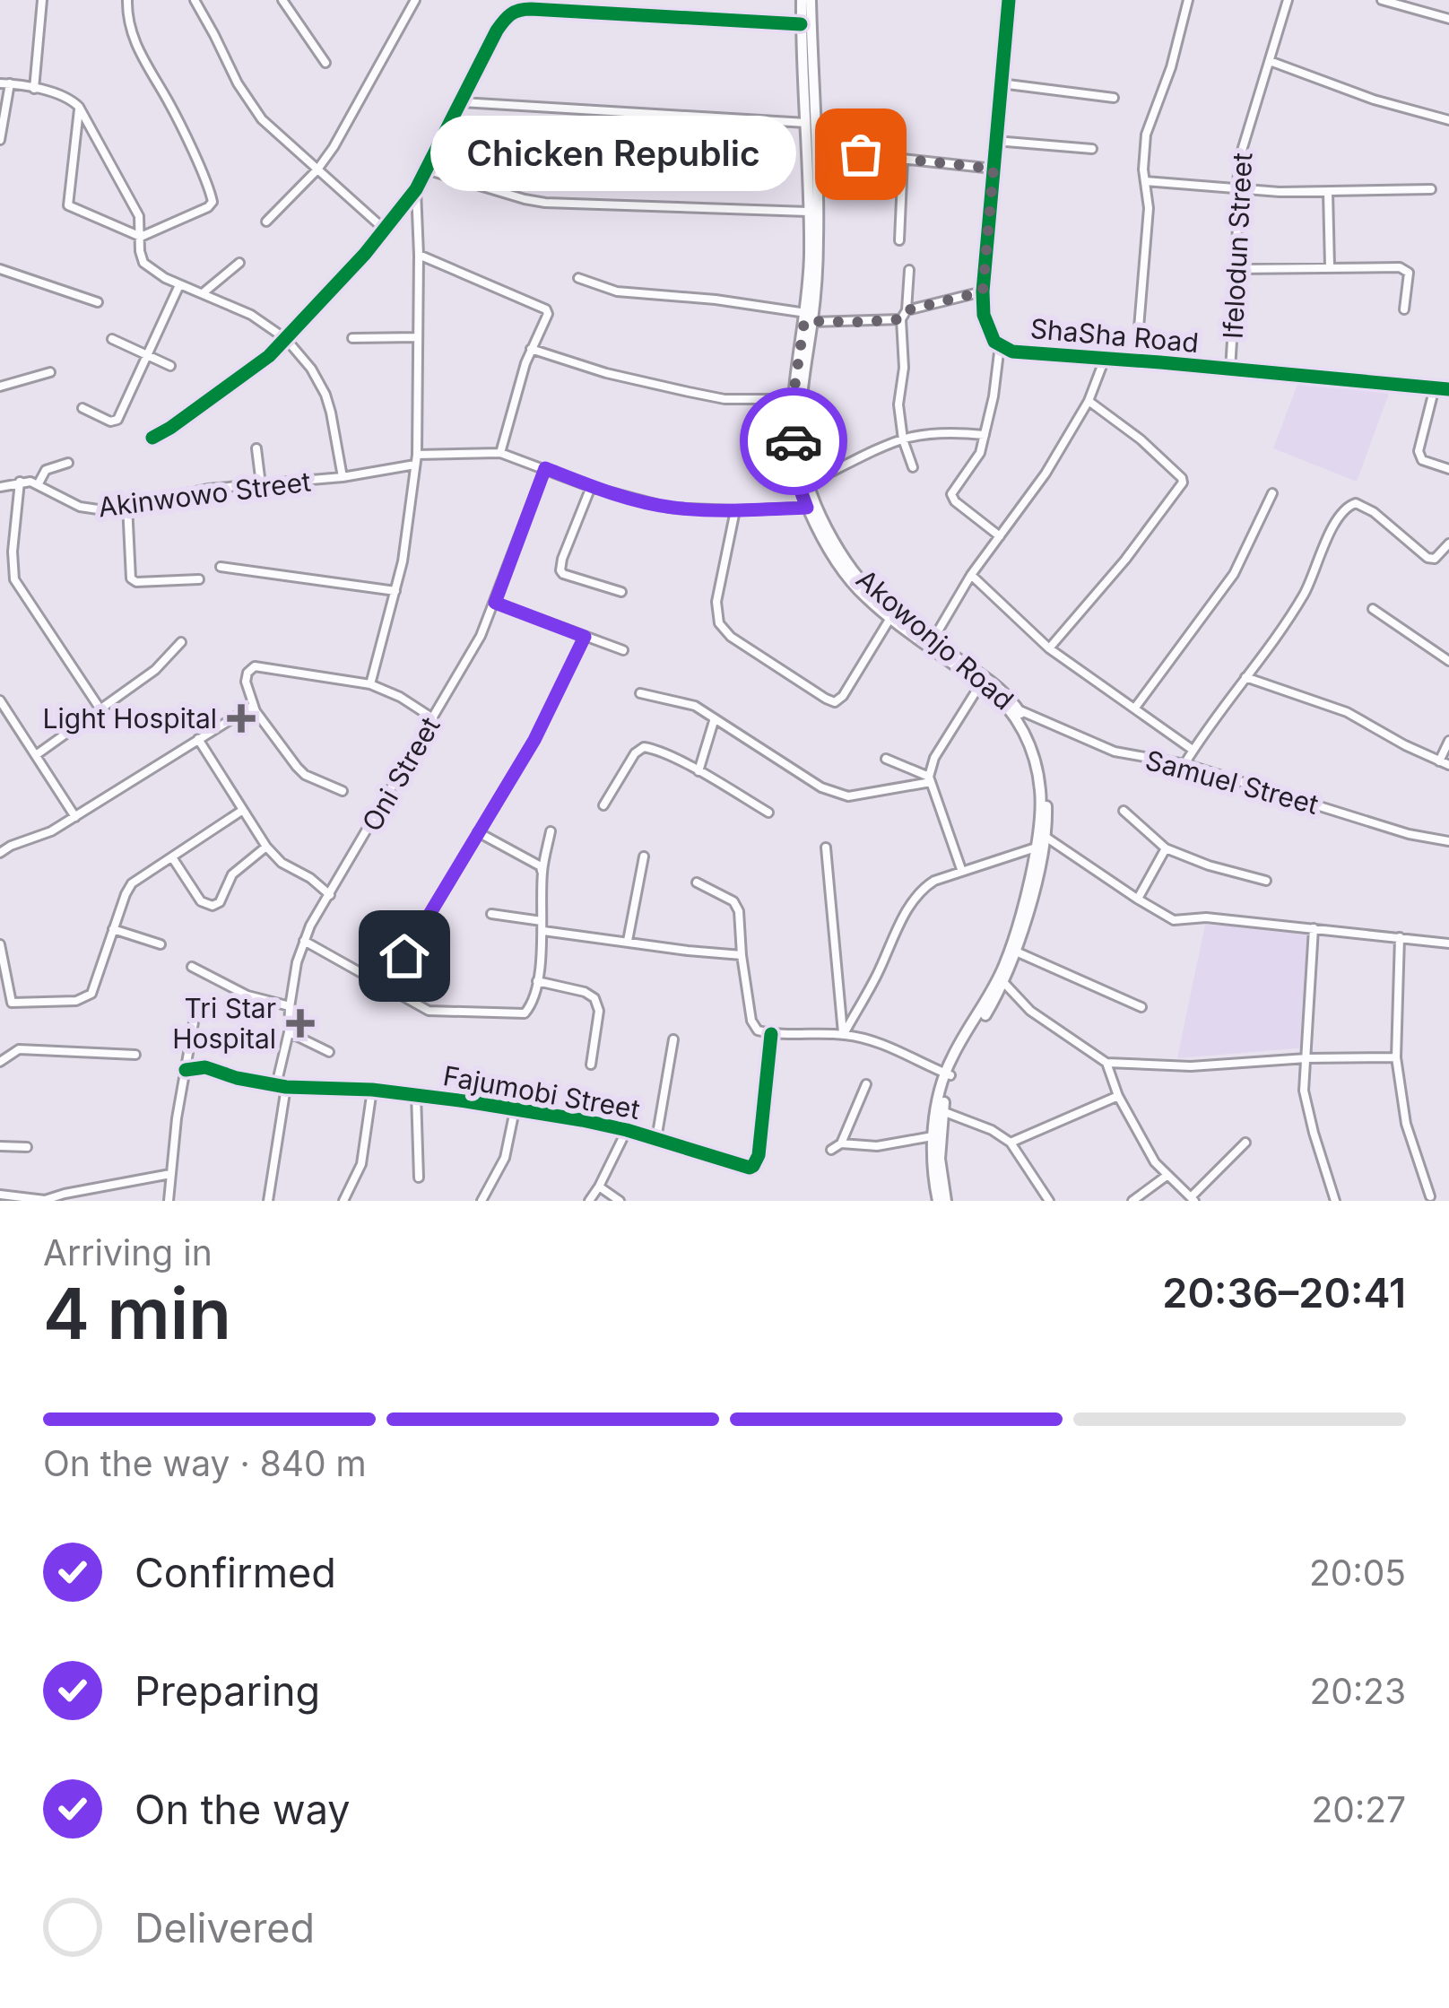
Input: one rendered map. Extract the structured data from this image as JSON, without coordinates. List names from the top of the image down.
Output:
{
  "streets": {
    "main road": ["ShaSha Road", "Akowonjo Road"],
    "street": [
      "Ifelodun Street",
      "Akinwowo Street",
      "Oni Street",
      "Samuel Street",
      "Fajumobi Street"
    ]
  },
  "crossings": [
    ["Ifelodun Street", "ShaSha Road"],
    ["Akowonjo Road", "Samuel Street"],
    ["Oni Street", "Fajumobi Street"]
  ],
  "places": {
    "other": ["Chicken Republic"],
    "health": ["Light Hospital", "Tri Star Hospital"]
  },
  "page": {
    "bubble": "Chicken Republic",
    "heading": ["4 min", "Arriving in", "20:36–20:41"],
    "bar": "On the way · 840 m",
    "list": [
      ["Confirmed", "20:05"],
      ["Preparing", "20:23"],
      ["On the way", "20:27"],
      "Delivered"
    ]
  }
}
